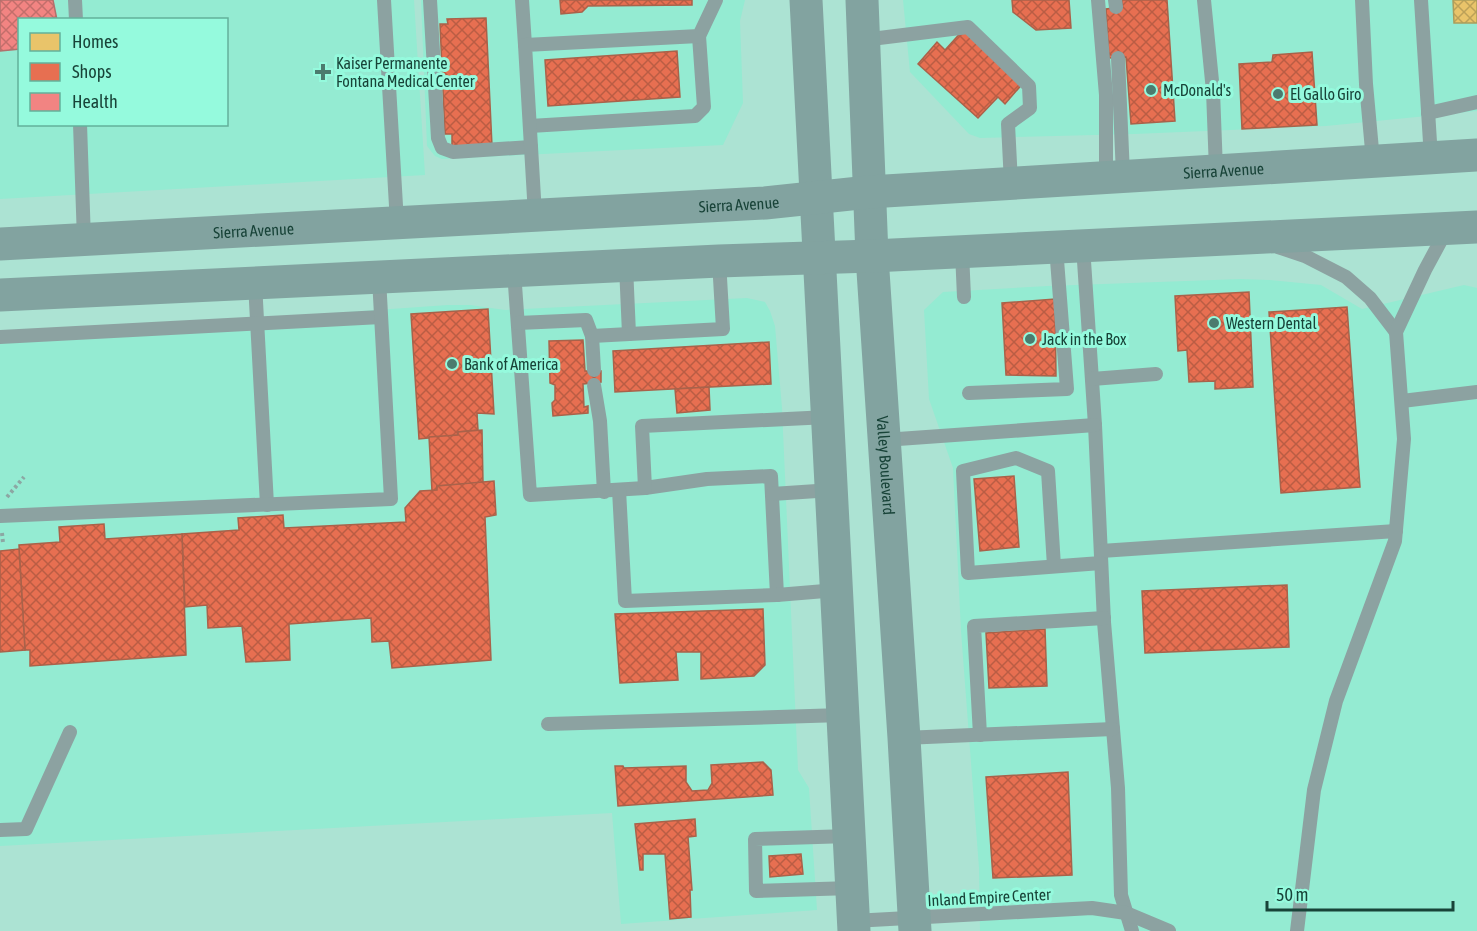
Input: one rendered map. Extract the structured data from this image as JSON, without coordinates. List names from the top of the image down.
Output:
{
  "streets": {
    "main road": ["Sierra Avenue", "Valley Boulevard"],
    "lane": ["Inland Empire Center"]
  },
  "crossings": [
    ["Sierra Avenue", "Valley Boulevard"],
    ["Valley Boulevard", "Inland Empire Center"]
  ],
  "places": {
    "health": ["Kaiser Permanente Fontana Medical Center"],
    "other": [
      "McDonald's",
      "El Gallo Giro",
      "Western Dental",
      "Jack in the Box",
      "Bank of America"
    ]
  },
  "legend": ["Homes", "Shops", "Health"],
  "scale_bar": "50 m"
}
